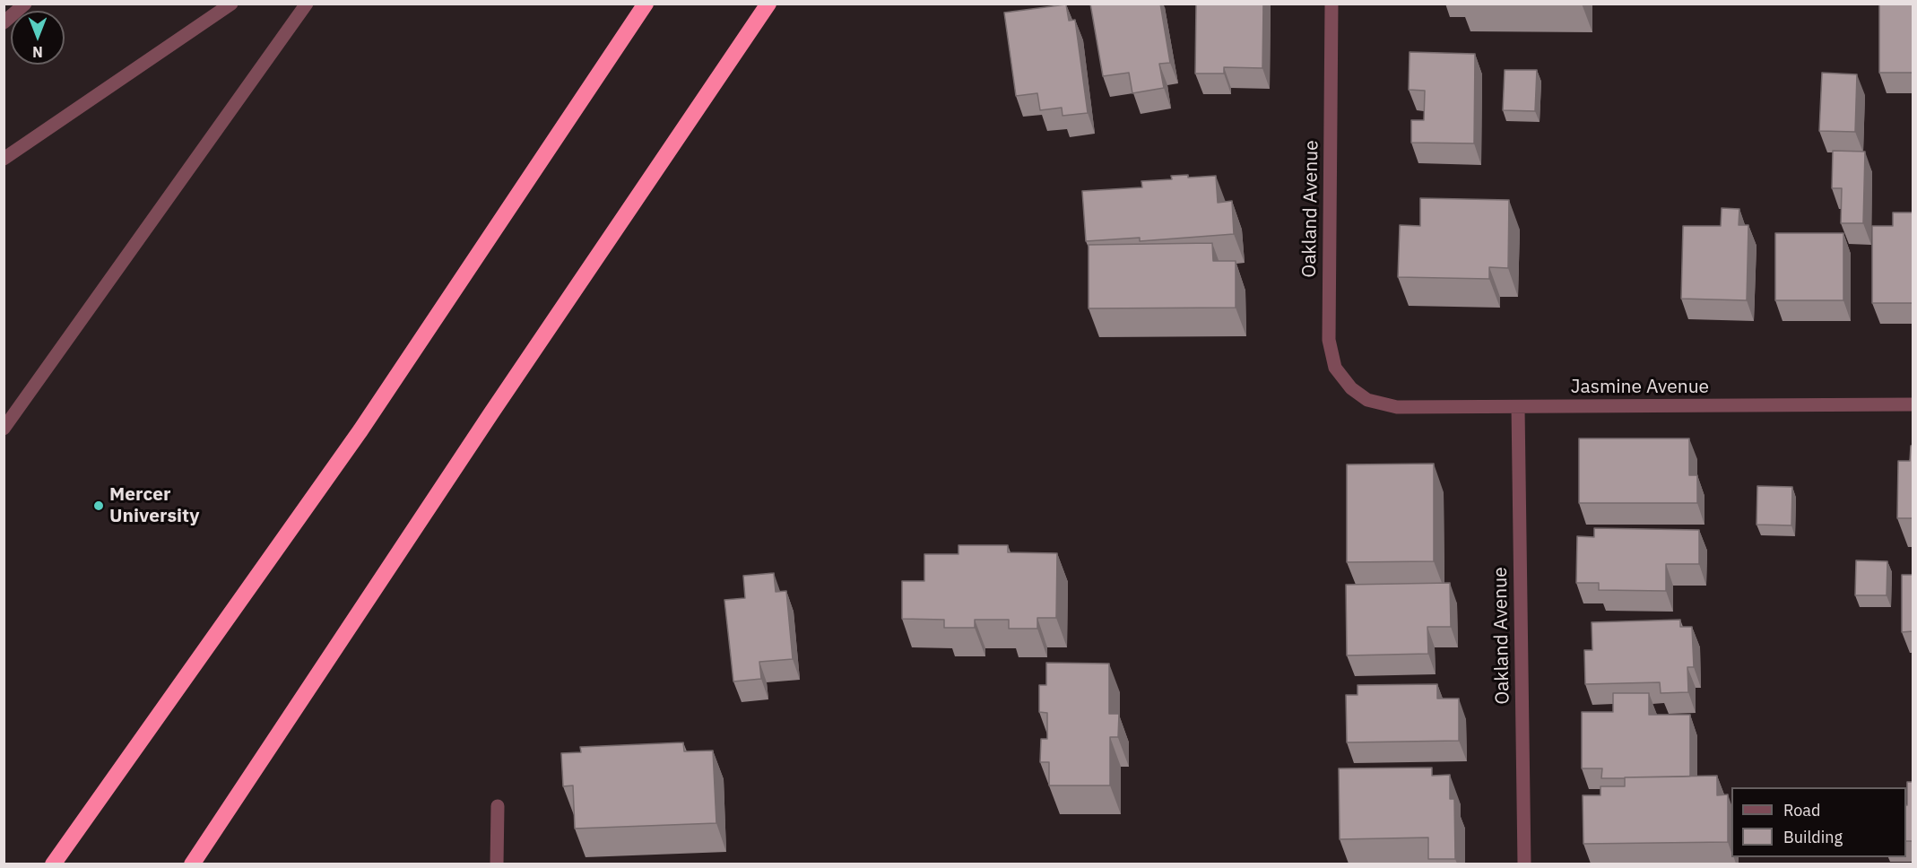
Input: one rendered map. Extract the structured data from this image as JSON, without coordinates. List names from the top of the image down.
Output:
{
  "streets": {
    "street": ["Oakland Avenue", "Jasmine Avenue"]
  },
  "crossings": [
    ["Oakland Avenue", "Jasmine Avenue"]
  ],
  "places": ["Mercer University"],
  "legend": ["Road", "Building"],
  "north": "bottom"
}
